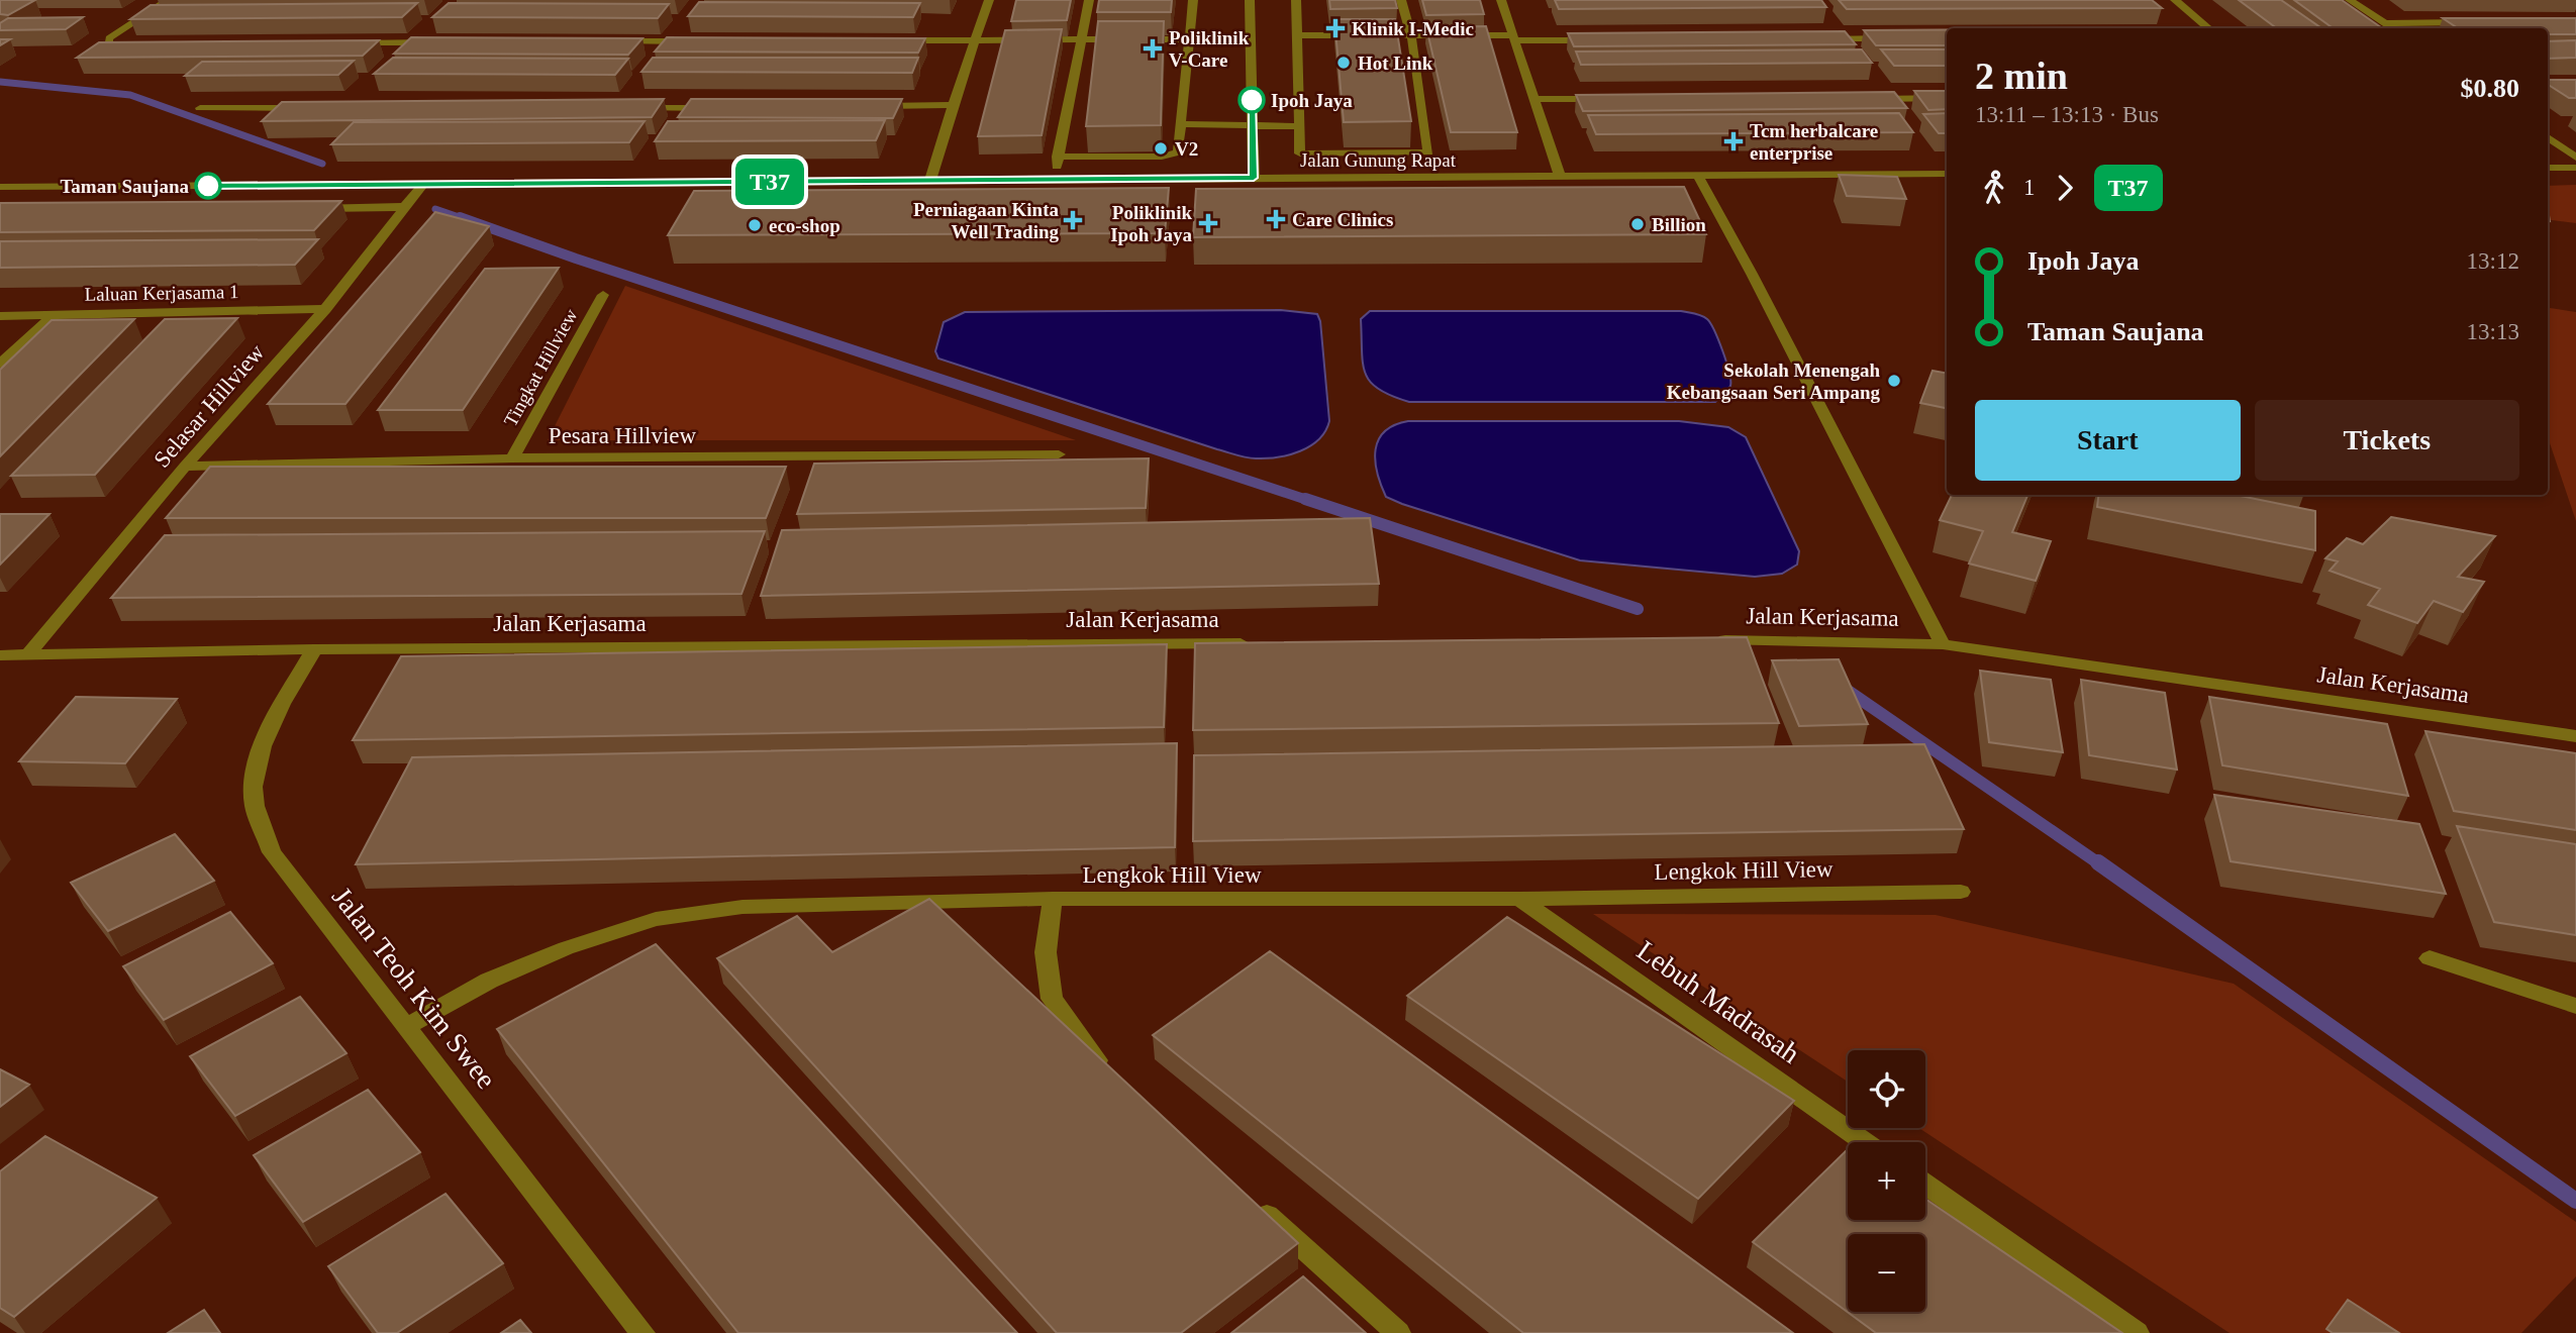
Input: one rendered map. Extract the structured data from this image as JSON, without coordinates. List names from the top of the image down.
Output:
{
  "streets": {
    "street": [
      "Jalan Gunung Rapat",
      "Laluan Kerjasama 1",
      "Tingkat Hillview",
      "Selasar Hillview",
      "Pesara Hillview",
      "Jalan Kerjasama",
      "Lengkok Hill View",
      "Jalan Teoh Kim Swee",
      "Lebuh Madrasah"
    ]
  },
  "crossings": [
    ["Jalan Gunung Rapat", "Selasar Hillview"],
    ["Laluan Kerjasama 1", "Selasar Hillview"],
    ["Tingkat Hillview", "Pesara Hillview"],
    ["Selasar Hillview", "Pesara Hillview"],
    ["Selasar Hillview", "Jalan Kerjasama"],
    ["Jalan Kerjasama", "Jalan Teoh Kim Swee"],
    ["Lengkok Hill View", "Jalan Teoh Kim Swee"],
    ["Lengkok Hill View", "Lebuh Madrasah"]
  ],
  "places": {
    "health": [
      "Klinik I-Medic",
      "Poliklinik V-Care",
      "Tcm herbalcare enterprise",
      "Care Clinics",
      "Perniagaan Kinta Well Trading",
      "Poliklinik Ipoh Jaya"
    ],
    "other": [
      "Hot Link",
      "Ipoh Jaya",
      "V2",
      "Taman Saujana",
      "Billion",
      "eco-shop",
      "Sekolah Menengah Kebangsaan Seri Ampang"
    ]
  },
  "lines": ["bus line T37"],
  "page": {
    "on_map": "T37",
    "heading": ["2 min", "13:11 – 13:13 · Bus", "$0.80"],
    "legs": ["1", "T37"],
    "list": [
      {
        "name": "Ipoh Jaya",
        "value": "13:12"
      },
      {
        "name": "Taman Saujana",
        "value": "13:13"
      }
    ],
    "buttons": ["Start", "Tickets"],
    "map_buttons": ["+", "−"]
  }
}
